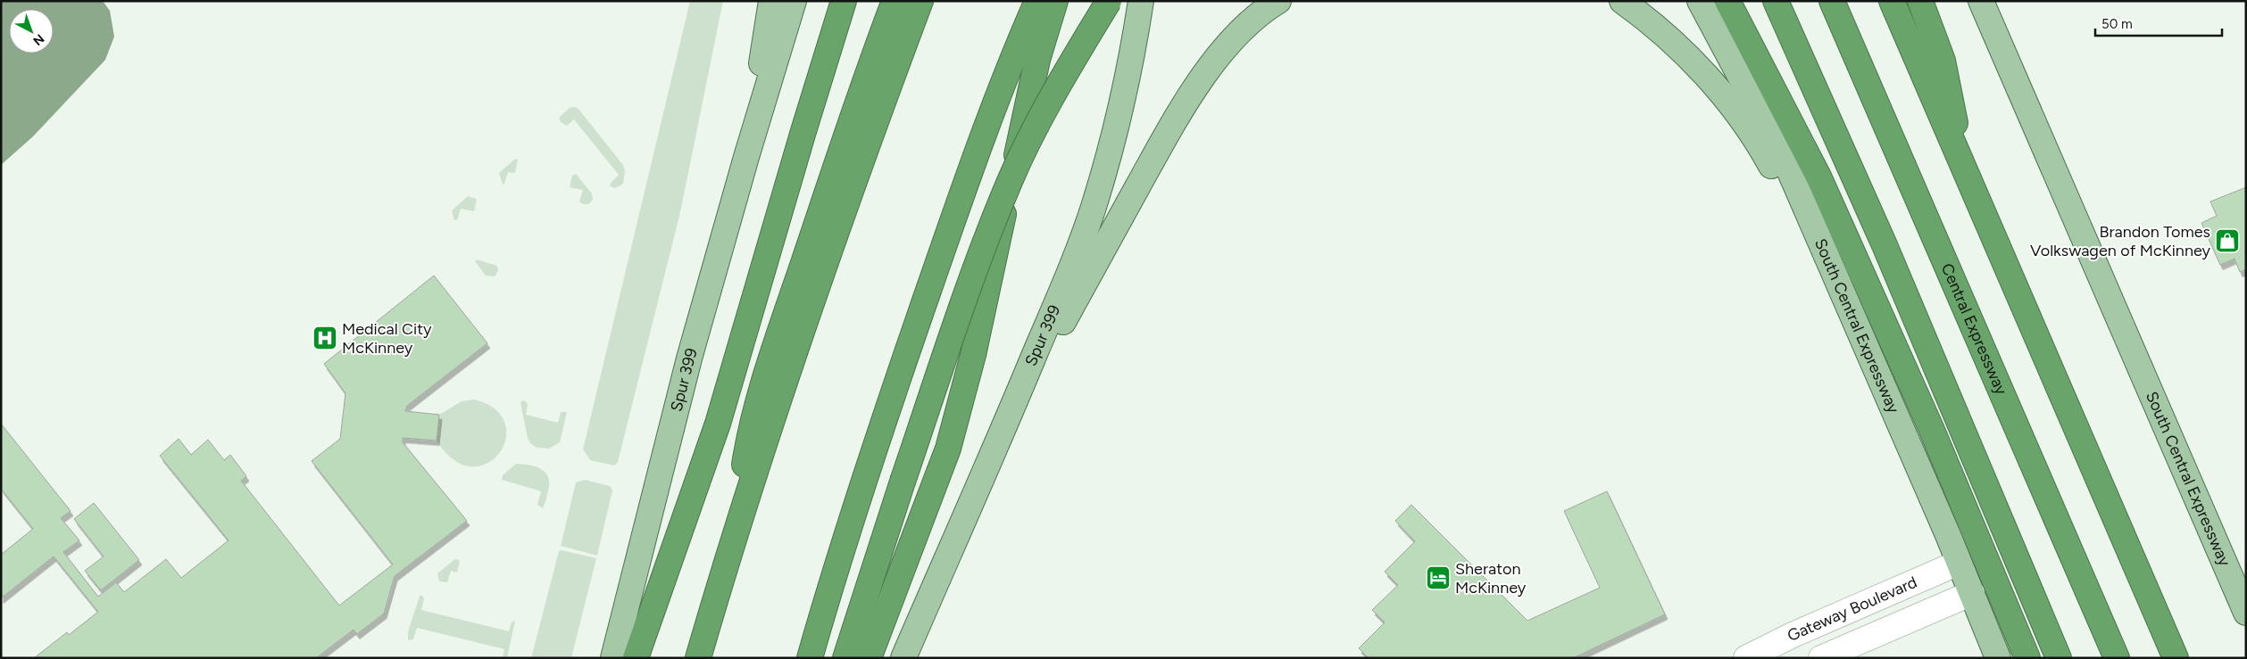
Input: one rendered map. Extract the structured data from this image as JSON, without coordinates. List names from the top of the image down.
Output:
{
  "streets": {
    "highway": ["Central Expressway"],
    "main road": ["South Central Expressway", "Spur 399"],
    "street": ["Gateway Boulevard"]
  },
  "crossings": [
    ["South Central Expressway", "Gateway Boulevard"]
  ],
  "places": {
    "shop": ["Brandon Tomes Volkswagen of McKinney"],
    "hospital": ["Medical City McKinney"],
    "hotel": ["Sheraton McKinney"]
  },
  "scale_bar": "50 m",
  "north": "bottom right"
}
